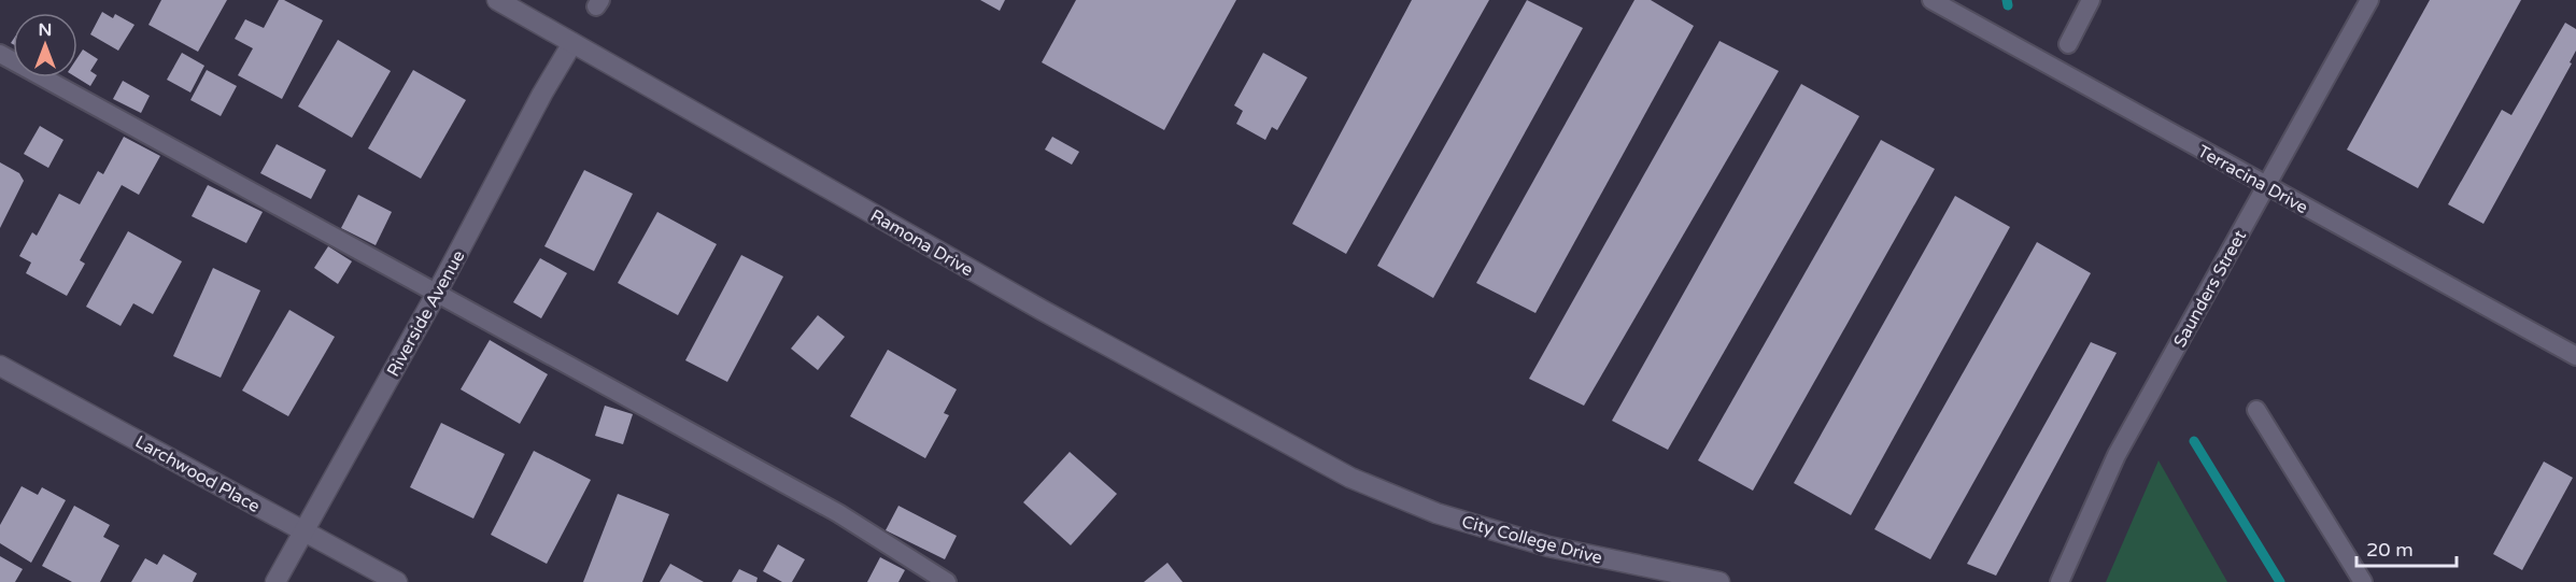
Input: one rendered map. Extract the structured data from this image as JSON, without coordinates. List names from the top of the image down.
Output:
{
  "streets": {
    "street": [
      "Ramona Drive",
      "Riverside Avenue",
      "Larchwood Place",
      "City College Drive"
    ],
    "lane": ["Terracina Drive", "Saunders Street"]
  },
  "crossings": [
    ["Terracina Drive", "Saunders Street"],
    ["Ramona Drive", "Riverside Avenue"],
    ["Ramona Drive", "City College Drive"],
    ["Riverside Avenue", "Larchwood Place"]
  ],
  "scale_bar": "20 m",
  "north": "top"
}
